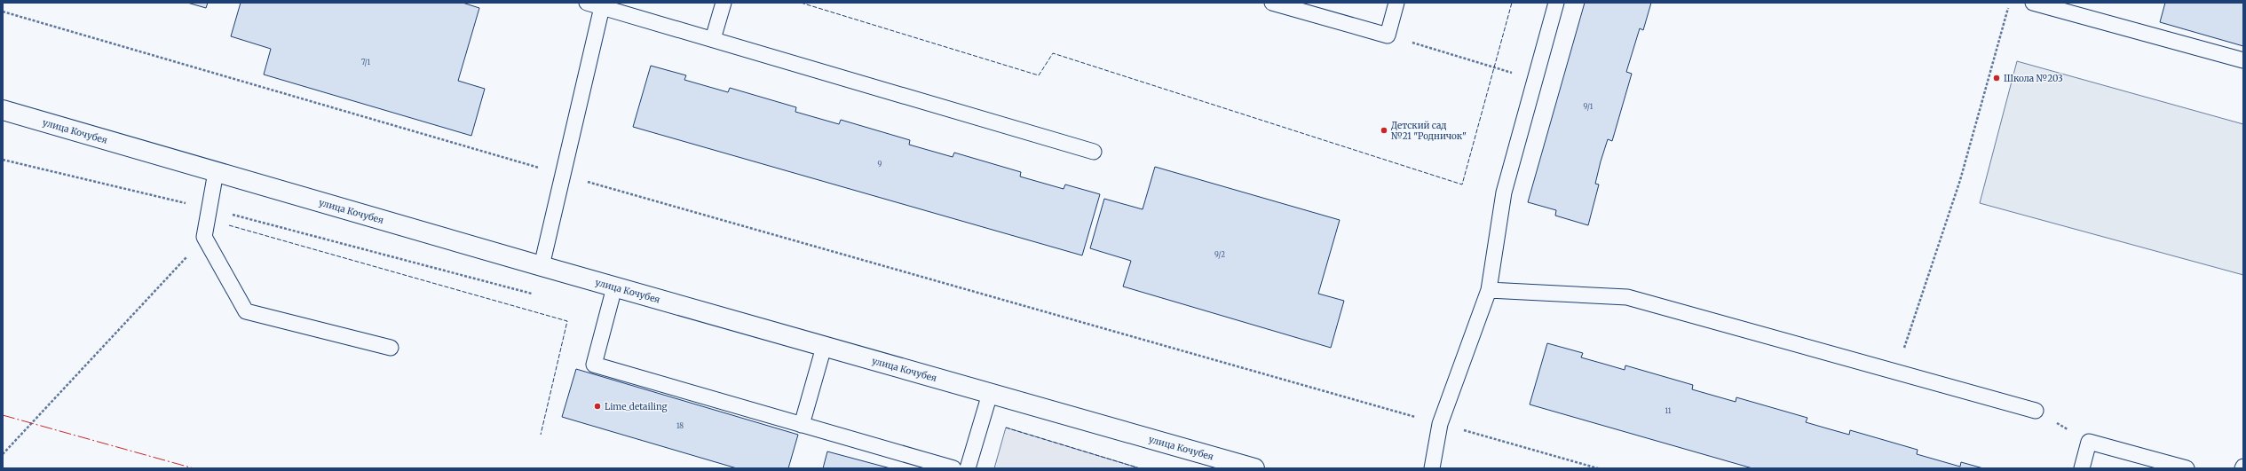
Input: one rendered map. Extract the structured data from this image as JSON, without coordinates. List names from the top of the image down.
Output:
{
  "streets": {
    "street": ["улица Кочубея"]
  },
  "places": ["Школа №203", "Детский сад №21 \"Родничок\"", "Lime_detailing"],
  "house_numbers": [
    "7/1",
    "9/1",
    "9",
    "9/2",
    "11",
    "18"
  ]
}
